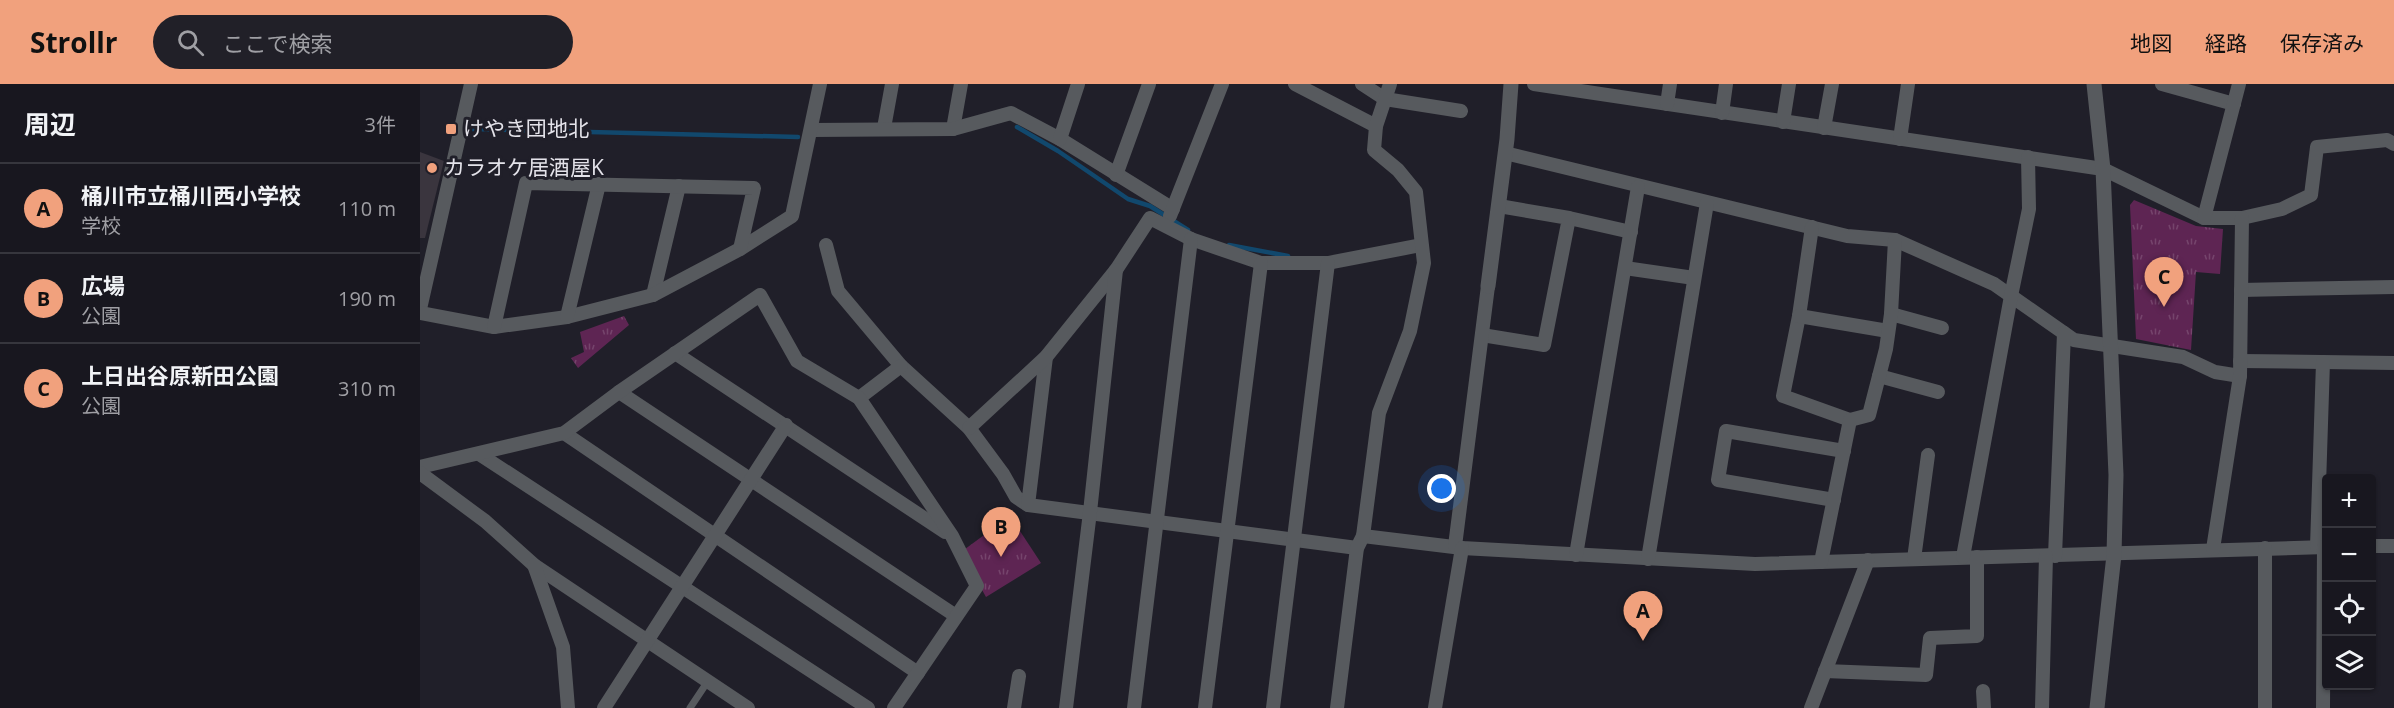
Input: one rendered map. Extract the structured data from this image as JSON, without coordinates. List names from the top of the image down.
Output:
{
  "places": {
    "transit": ["けやき団地北"],
    "other": ["カラオケ居酒屋K"]
  },
  "page": {
    "header": "Strollr",
    "search": "ここで検索",
    "nav": ["地図", "経路", "保存済み"],
    "heading": ["周辺", "3件"],
    "list": [
      {
        "mark": "A",
        "name": "桶川市立桶川西小学校",
        "note": "学校",
        "value": "110 m"
      },
      {
        "mark": "B",
        "name": "広場",
        "note": "公園",
        "value": "190 m"
      },
      {
        "mark": "C",
        "name": "上日出谷原新田公園",
        "note": "公園",
        "value": "310 m"
      }
    ],
    "pins": ["C", "B", "A"],
    "map_buttons": ["+", "−"]
  }
}
